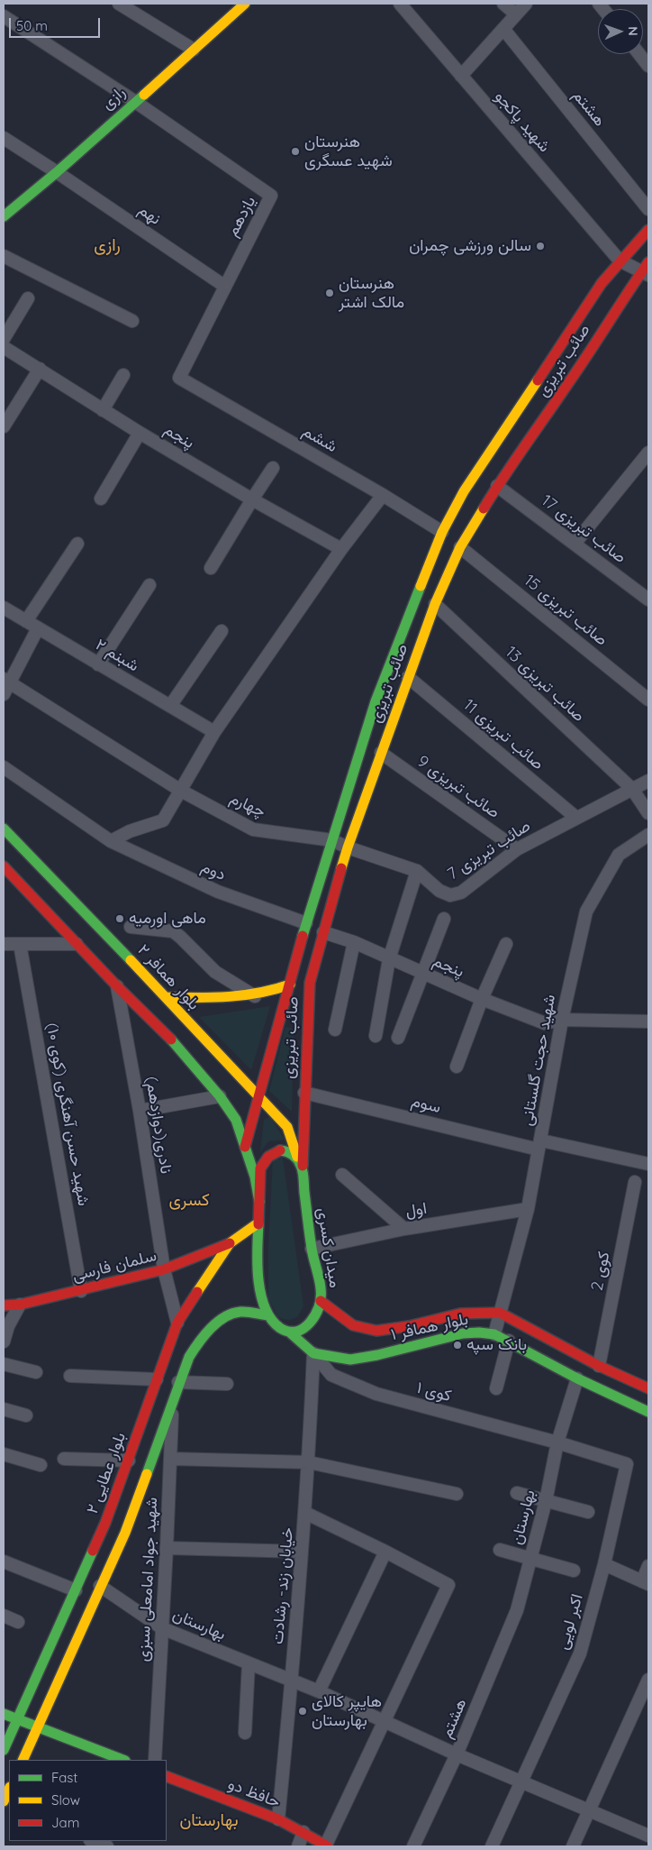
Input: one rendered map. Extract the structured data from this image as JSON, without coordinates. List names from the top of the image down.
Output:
{
  "streets": {
    "street": [
      "رازی",
      "هشتم",
      "شهید پاکجو",
      "نهم",
      "یازدهم",
      "صائب تبریزی",
      "پنجم",
      "ششم",
      "صائب تبریزی 17",
      "صائب تبریزی 15",
      "شبنم ۲",
      "صائب تبریزی 13",
      "صائب تبریزی 11",
      "صائب تبریزی 9",
      "چهارم",
      "صائب تبریزی 7",
      "دوم",
      "بلوار همافر ۲",
      "شهید حجت گلستانی",
      "سوم",
      "شهید حسن آهنگری (کوی ۱۰)",
      "نادری(دوازدهم)",
      "اول",
      "میدان کسری",
      "سلمان فارسی",
      "کوی 2",
      "بلوار همافر ۱",
      "کوی ۱",
      "بلوار عطایی ۲",
      "بهارستان",
      "شهید جواد امامعلی سبزی",
      "خیابان زند- رشادت",
      "اکبر لویی",
      "حافظ دو"
    ]
  },
  "crossings": [
    ["رازی", "نهم"],
    ["رازی", "یازدهم"],
    ["هشتم", "بهارستان"],
    ["شهید پاکجو", "صائب تبریزی"],
    ["نهم", "یازدهم"],
    ["یازدهم", "ششم"],
    ["صائب تبریزی", "پنجم"],
    ["صائب تبریزی", "ششم"],
    ["صائب تبریزی", "صائب تبریزی 17"],
    ["صائب تبریزی", "صائب تبریزی 15"],
    ["صائب تبریزی", "صائب تبریزی 13"],
    ["صائب تبریزی", "صائب تبریزی 11"],
    ["صائب تبریزی", "صائب تبریزی 9"],
    ["صائب تبریزی", "چهارم"],
    ["صائب تبریزی", "صائب تبریزی 7"],
    ["صائب تبریزی", "دوم"],
    ["صائب تبریزی", "بلوار همافر ۲"],
    ["صائب تبریزی", "سوم"],
    ["صائب تبریزی", "میدان کسری"],
    ["پنجم", "شهید حجت گلستانی"],
    ["صائب تبریزی 13", "صائب تبریزی 7"],
    ["صائب تبریزی 11", "صائب تبریزی 7"],
    ["صائب تبریزی 9", "صائب تبریزی 7"],
    ["چهارم", "صائب تبریزی 7"],
    ["بلوار همافر ۲", "میدان کسری"],
    ["شهید حجت گلستانی", "سوم"],
    ["شهید حجت گلستانی", "اول"],
    ["شهید حجت گلستانی", "بلوار همافر ۱"],
    ["شهید حسن آهنگری (کوی ۱۰)", "سلمان فارسی"],
    ["نادری(دوازدهم)", "سلمان فارسی"],
    ["نادری(دوازدهم)", "بلوار عطایی ۲"],
    ["اول", "میدان کسری"],
    ["میدان کسری", "بلوار همافر ۱"],
    ["سلمان فارسی", "بلوار عطایی ۲"],
    ["کوی 2", "بلوار همافر ۱"],
    ["بلوار همافر ۱", "کوی ۱"],
    ["بلوار همافر ۱", "بهارستان"],
    ["بلوار همافر ۱", "خیابان زند- رشادت"],
    ["کوی ۱", "بهارستان"],
    ["کوی ۱", "خیابان زند- رشادت"],
    ["کوی ۱", "اکبر لویی"],
    ["بلوار عطایی ۲", "بهارستان"],
    ["بلوار عطایی ۲", "شهید جواد امامعلی سبزی"],
    ["بهارستان", "شهید جواد امامعلی سبزی"],
    ["بهارستان", "خیابان زند- رشادت"],
    ["بهارستان", "اکبر لویی"],
    ["خیابان زند- رشادت", "حافظ دو"]
  ],
  "districts": ["رازی", "کسری", "بهارستان"],
  "places": [
    "هنرستان شهید عسگری",
    "سالن ورزشی چمران",
    "هنرستان مالک اشتر",
    "ماهی اورمیه",
    "بانک سپه",
    "هایپر کالای بهارستان"
  ],
  "legend": ["Fast", "Slow", "Jam"],
  "scale_bar": "50 m",
  "north": "right"
}
